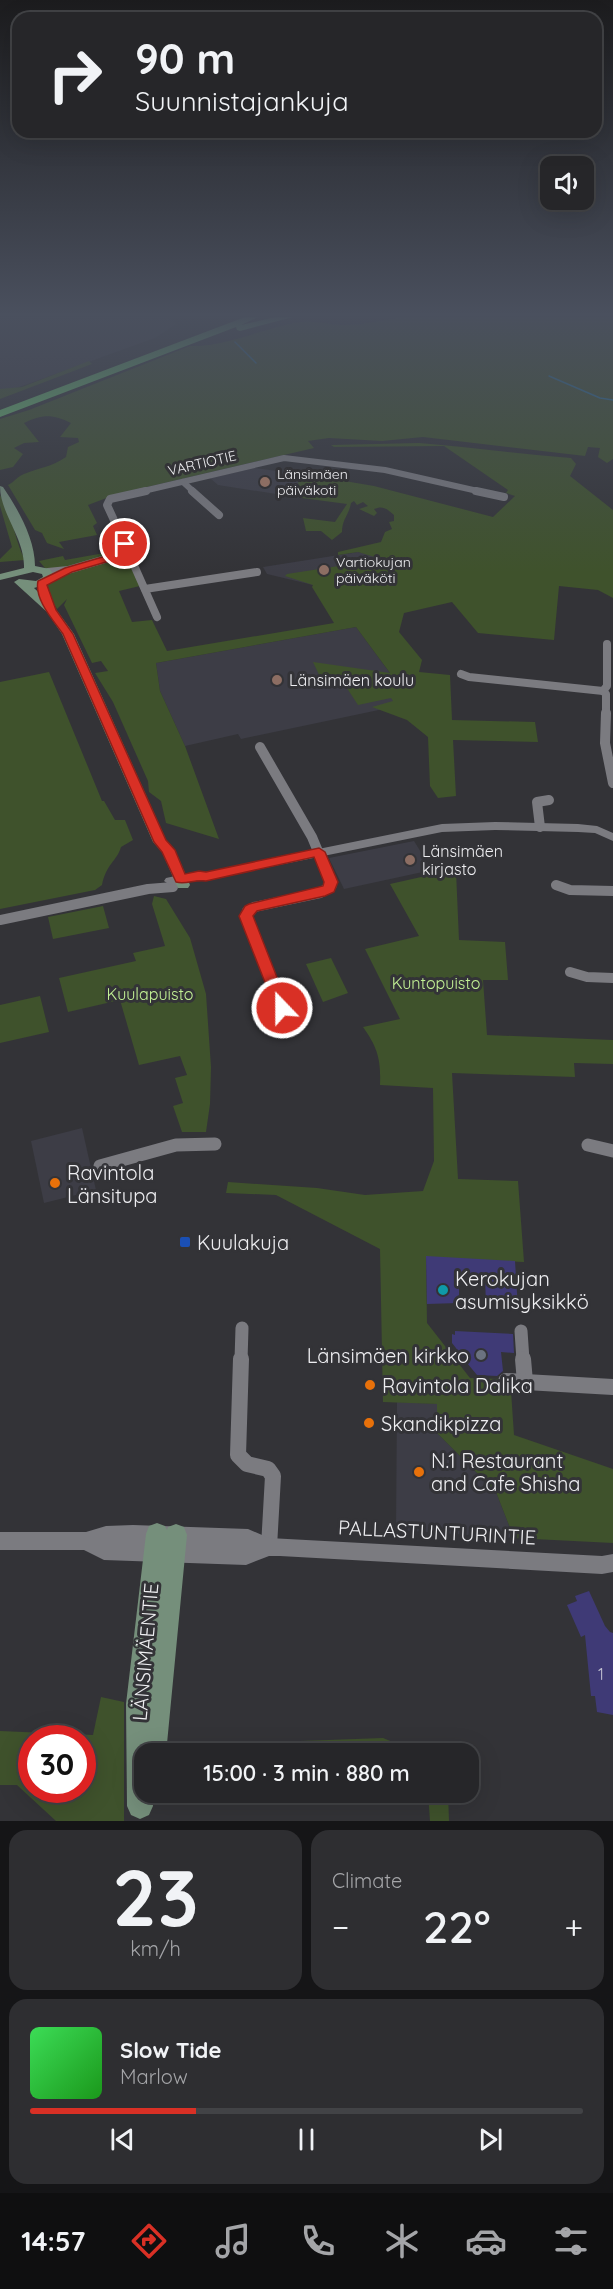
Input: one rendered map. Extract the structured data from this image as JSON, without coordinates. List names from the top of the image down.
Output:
{
  "streets": {
    "main road": ["LÄNSIMÄENTIE"],
    "street": ["VARTIOTIE", "PALLASTUNTURINTIE"]
  },
  "crossings": [
    ["PALLASTUNTURINTIE", "LÄNSIMÄENTIE"]
  ],
  "parks": ["Kuntopuisto", "Kuulapuisto"],
  "places": {
    "other": [
      "Länsimäen päiväkoti",
      "Vartiokujan päiväköti",
      "Länsimäen koulu",
      "Länsimäen kirjasto",
      "Ravintola Länsitupa",
      "Kerokujan asumisyksikkö",
      "Länsimäen kirkko",
      "Ravintola Dalika",
      "Skandikpizza",
      "N.1 Restaurant and Cafe Shisha"
    ],
    "transit": ["Kuulakuja"]
  },
  "house_numbers": ["1"],
  "page": {
    "turn": ["90 m", "Suunnistajankuja"],
    "limit": "30",
    "trip": "15:00 · 3 min · 880 m",
    "tile": [
      ["23", "km/h"],
      "Climate"
    ],
    "heat": ["−", "22°", "+"],
    "song": ["Slow Tide", "Marlow"],
    "tabs": "14:57"
  }
}
